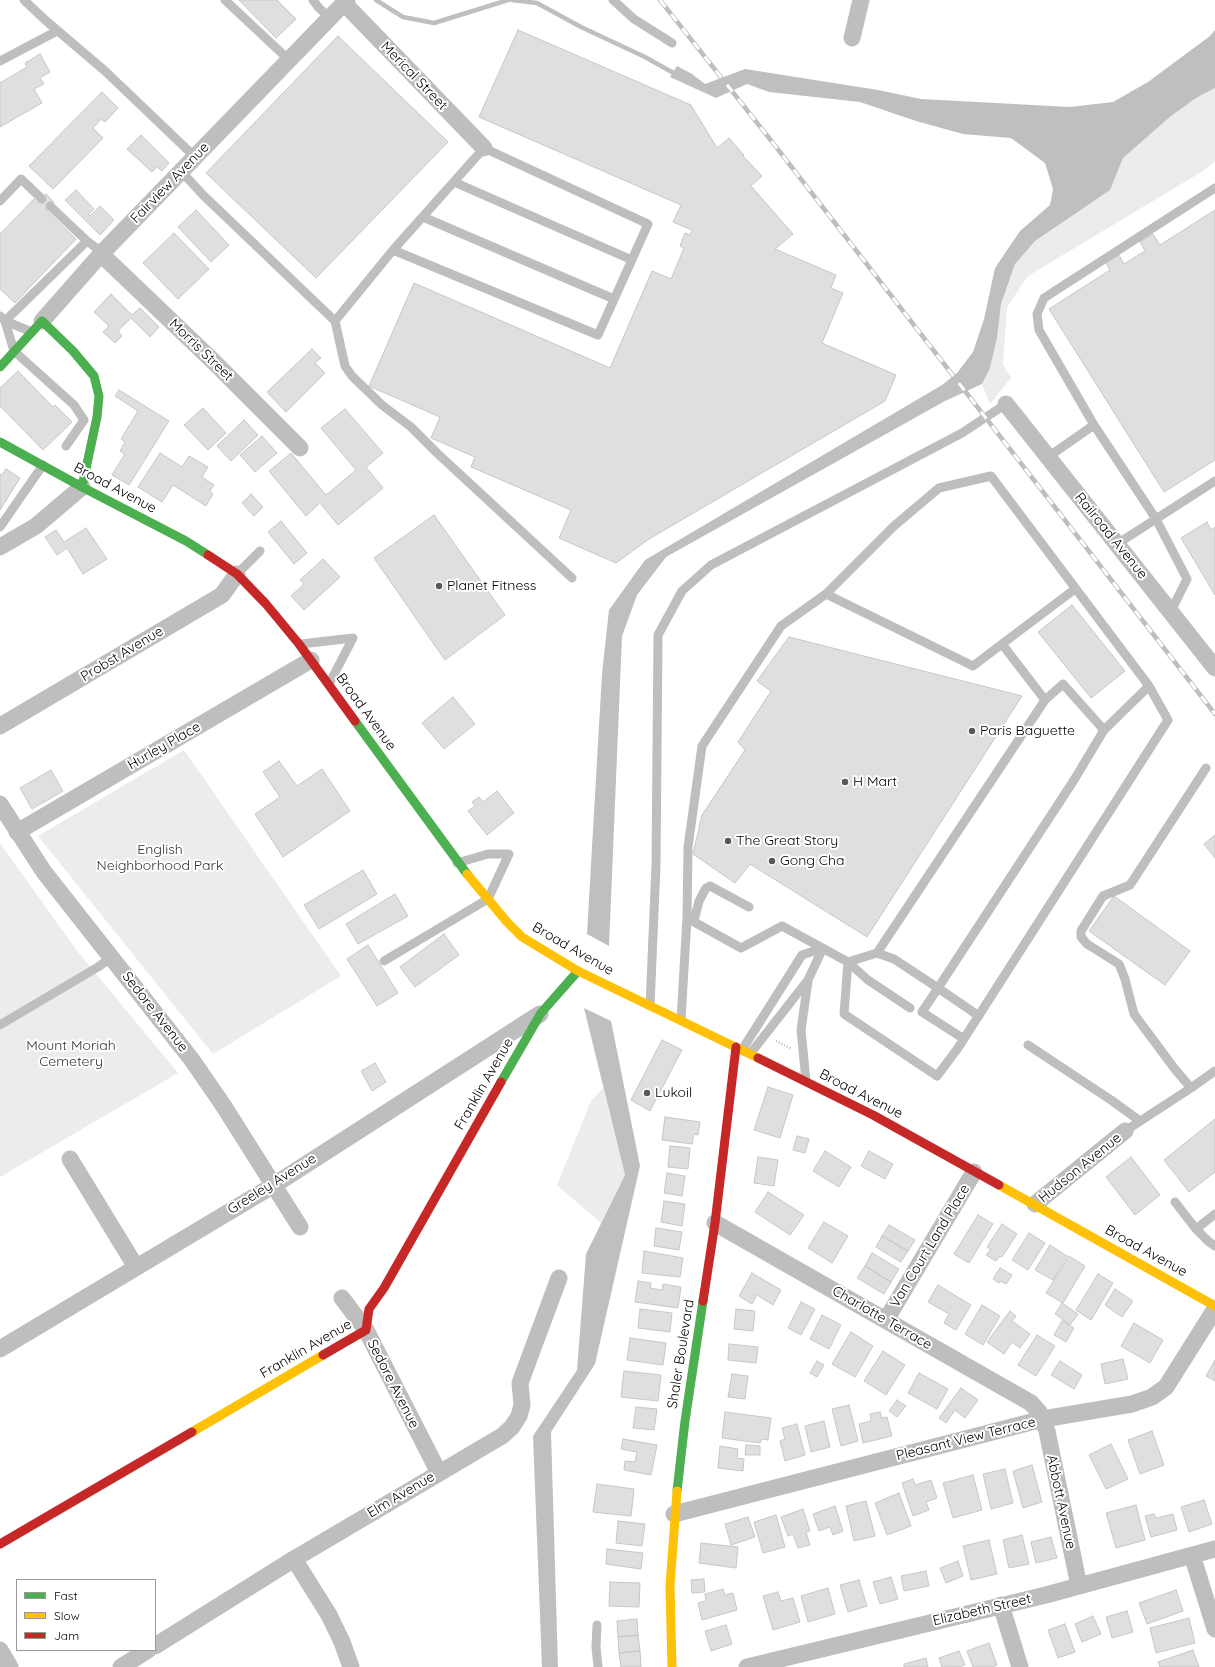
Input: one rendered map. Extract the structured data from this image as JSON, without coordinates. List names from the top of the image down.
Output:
{
  "streets": {
    "main road": [
      "Fairview Avenue",
      "Broad Avenue",
      "Franklin Avenue",
      "Shaler Boulevard"
    ],
    "street": [
      "Merical Street",
      "Morris Street",
      "Railroad Avenue",
      "Probst Avenue",
      "Hurley Place",
      "Sedore Avenue",
      "Hudson Avenue",
      "Greeley Avenue",
      "Van Court Land Place",
      "Charlotte Terrace",
      "Pleasant View Terrace",
      "Elm Avenue",
      "Abbott Avenue",
      "Elizabeth Street"
    ]
  },
  "crossings": [
    ["Merical Street", "Fairview Avenue"],
    ["Fairview Avenue", "Morris Street"],
    ["Broad Avenue", "Probst Avenue"],
    ["Broad Avenue", "Hurley Place"],
    ["Broad Avenue", "Franklin Avenue"],
    ["Broad Avenue", "Hudson Avenue"],
    ["Broad Avenue", "Van Court Land Place"],
    ["Broad Avenue", "Shaler Boulevard"],
    ["Broad Avenue", "Pleasant View Terrace"],
    ["Hurley Place", "Sedore Avenue"],
    ["Sedore Avenue", "Franklin Avenue"],
    ["Sedore Avenue", "Greeley Avenue"],
    ["Sedore Avenue", "Elm Avenue"],
    ["Franklin Avenue", "Greeley Avenue"],
    ["Van Court Land Place", "Charlotte Terrace"],
    ["Charlotte Terrace", "Shaler Boulevard"],
    ["Charlotte Terrace", "Pleasant View Terrace"],
    ["Charlotte Terrace", "Abbott Avenue"],
    ["Shaler Boulevard", "Pleasant View Terrace"],
    ["Pleasant View Terrace", "Abbott Avenue"],
    ["Abbott Avenue", "Elizabeth Street"]
  ],
  "parks": ["English Neighborhood Park", "Mount Moriah Cemetery"],
  "places": [
    "Planet Fitness",
    "Paris Baguette",
    "H Mart",
    "The Great Story",
    "Gong Cha",
    "Lukoil"
  ],
  "legend": ["Fast", "Slow", "Jam"]
}
